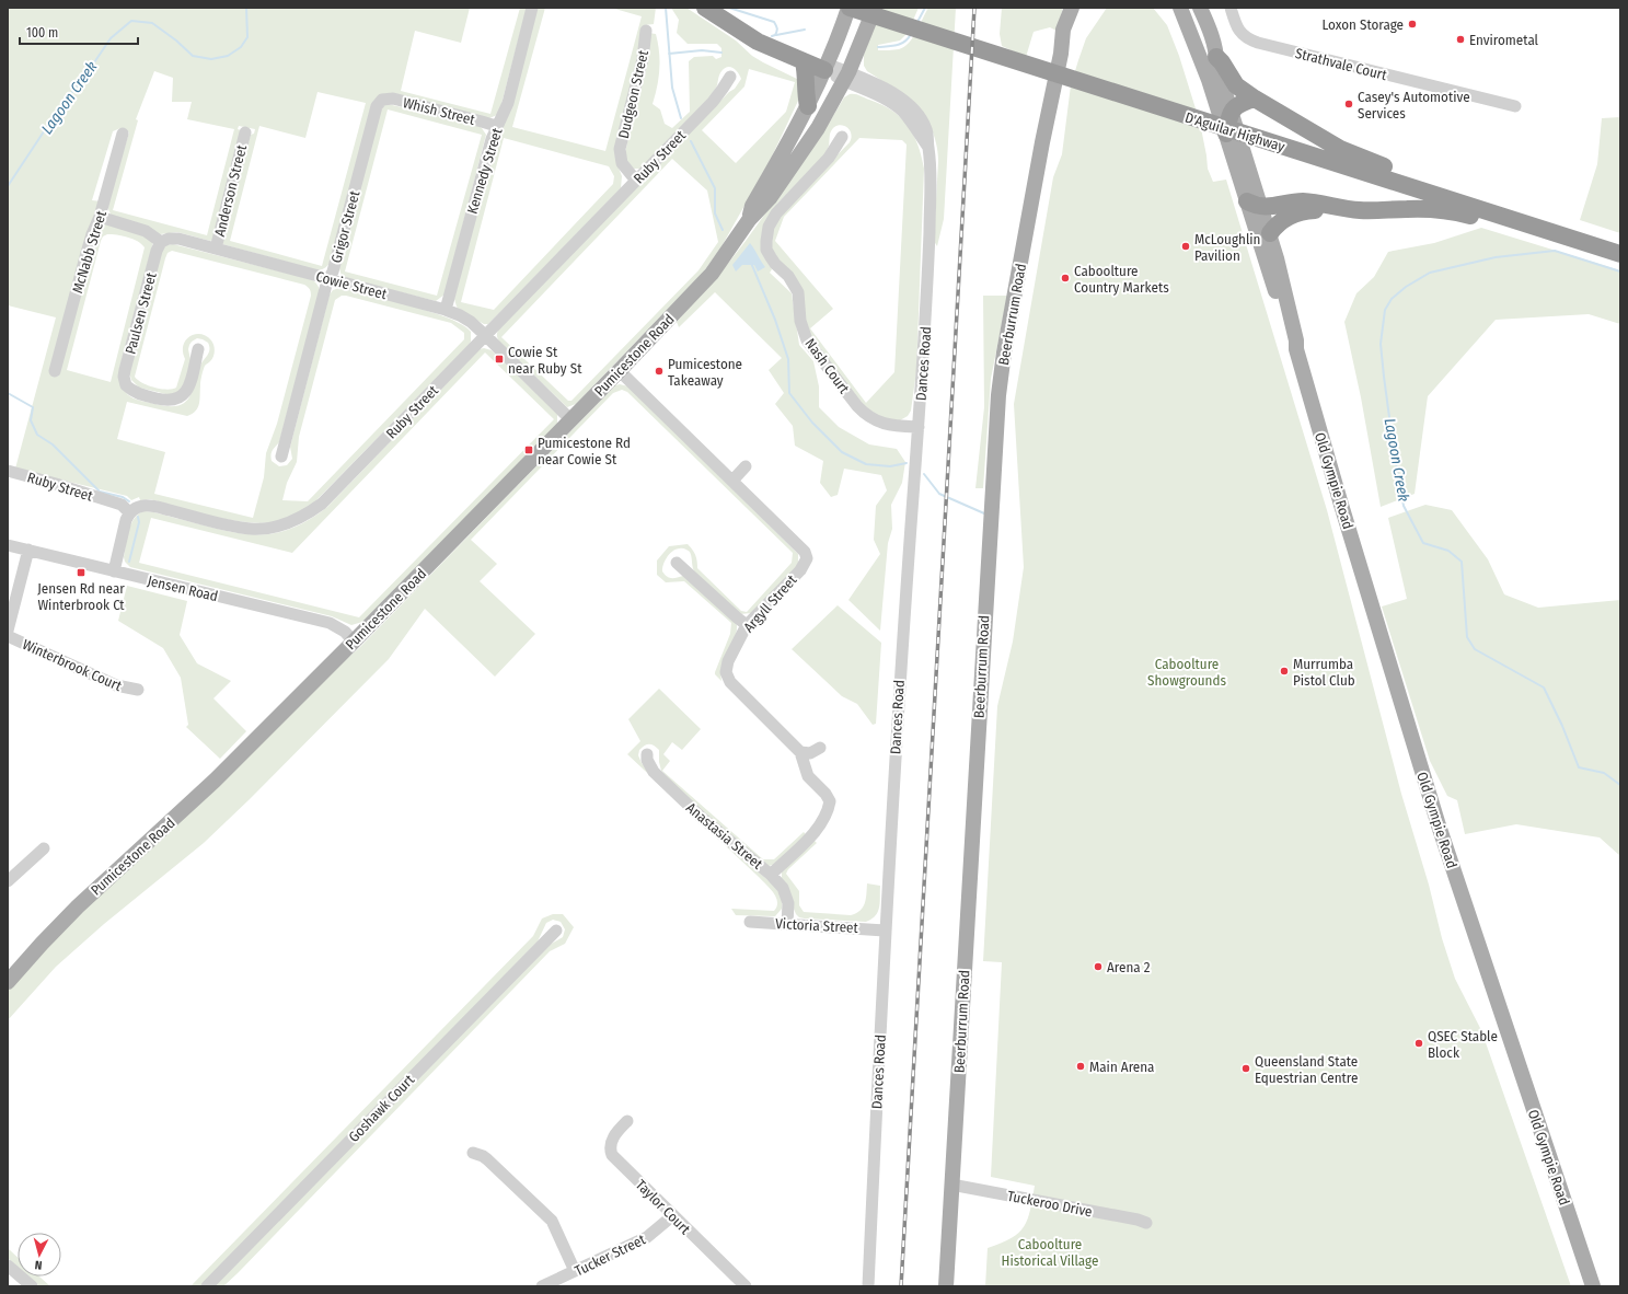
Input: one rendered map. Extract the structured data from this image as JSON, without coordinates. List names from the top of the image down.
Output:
{
  "streets": {
    "highway": ["D'Aguilar Highway"],
    "main road": ["Beerburrum Road", "Pumicestone Road", "Old Gympie Road"],
    "street": [
      "Strathvale Court",
      "Dudgeon Street",
      "Whish Street",
      "Ruby Street",
      "Kennedy Street",
      "Anderson Street",
      "Grigor Street",
      "McNabb Street",
      "Cowie Street",
      "Paulsen Street",
      "Dances Road",
      "Nash Court",
      "Jensen Road",
      "Argyll Street",
      "Winterbrook Court",
      "Anastasia Street",
      "Victoria Street",
      "Goshawk Court",
      "Tuckeroo Drive",
      "Taylor Court",
      "Tucker Street"
    ]
  },
  "crossings": [
    ["Dudgeon Street", "Ruby Street"],
    ["Whish Street", "Kennedy Street"],
    ["Whish Street", "Grigor Street"],
    ["D'Aguilar Highway", "Pumicestone Road"],
    ["Ruby Street", "Cowie Street"],
    ["Kennedy Street", "Cowie Street"],
    ["Anderson Street", "Cowie Street"],
    ["Grigor Street", "Cowie Street"],
    ["Cowie Street", "Paulsen Street"],
    ["Cowie Street", "Pumicestone Road"],
    ["Beerburrum Road", "Tuckeroo Drive"],
    ["Pumicestone Road", "Dances Road"],
    ["Pumicestone Road", "Jensen Road"],
    ["Pumicestone Road", "Argyll Street"],
    ["Dances Road", "Nash Court"],
    ["Dances Road", "Victoria Street"],
    ["Jensen Road", "Winterbrook Court"],
    ["Argyll Street", "Anastasia Street"],
    ["Anastasia Street", "Victoria Street"],
    ["Taylor Court", "Tucker Street"]
  ],
  "water": ["Lagoon Creek"],
  "parks": ["Caboolture Showgrounds", "Caboolture Historical Village"],
  "places": {
    "other": [
      "Loxon Storage",
      "Envirometal",
      "Casey's Automotive Services",
      "McLoughlin Pavilion",
      "Caboolture Country Markets",
      "Pumicestone Takeaway",
      "Murrumba Pistol Club",
      "Arena 2",
      "QSEC Stable Block",
      "Main Arena",
      "Queensland State Equestrian Centre"
    ],
    "transit": ["Cowie St near Ruby St", "Pumicestone Rd near Cowie St", "Jensen Rd near Winterbrook Ct"]
  },
  "scale_bar": "100 m",
  "north": "bottom"
}
